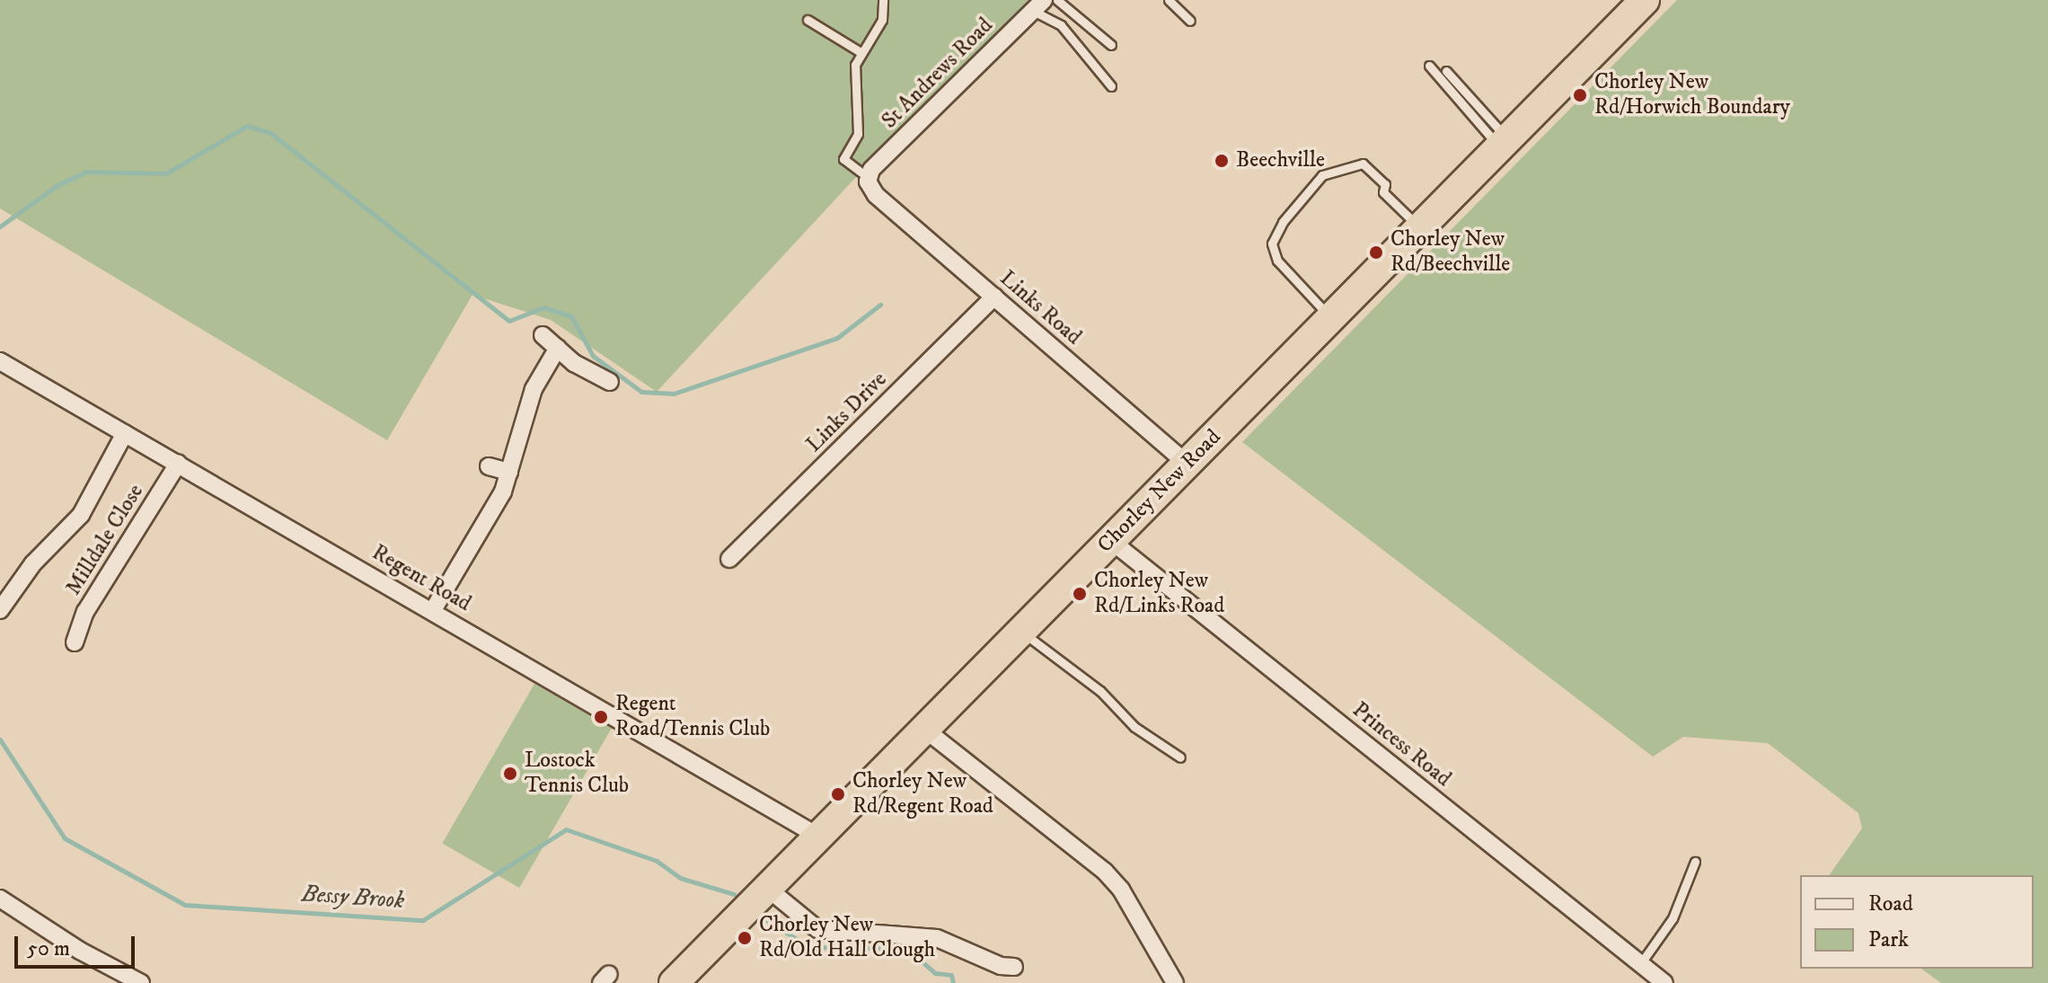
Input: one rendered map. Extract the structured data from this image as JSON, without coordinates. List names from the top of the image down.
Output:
{
  "streets": {
    "highway": ["Chorley New Road"],
    "street": [
      "St Andrews Road",
      "Links Road",
      "Links Drive",
      "Milldale Close",
      "Regent Road",
      "Princess Road"
    ]
  },
  "crossings": [
    ["St Andrews Road", "Links Road"],
    ["Links Road", "Links Drive"],
    ["Links Road", "Chorley New Road"],
    ["Chorley New Road", "Regent Road"],
    ["Chorley New Road", "Princess Road"],
    ["Milldale Close", "Regent Road"]
  ],
  "water": ["Bessy Brook"],
  "places": [
    "Chorley New Rd/Horwich Boundary",
    "Beechville",
    "Chorley New Rd/Beechville",
    "Chorley New Rd/Links Road",
    "Regent Road/Tennis Club",
    "Lostock Tennis Club",
    "Chorley New Rd/Regent Road",
    "Chorley New Rd/Old Hall Clough"
  ],
  "legend": ["Road", "Park"],
  "scale_bar": "50 m"
}
